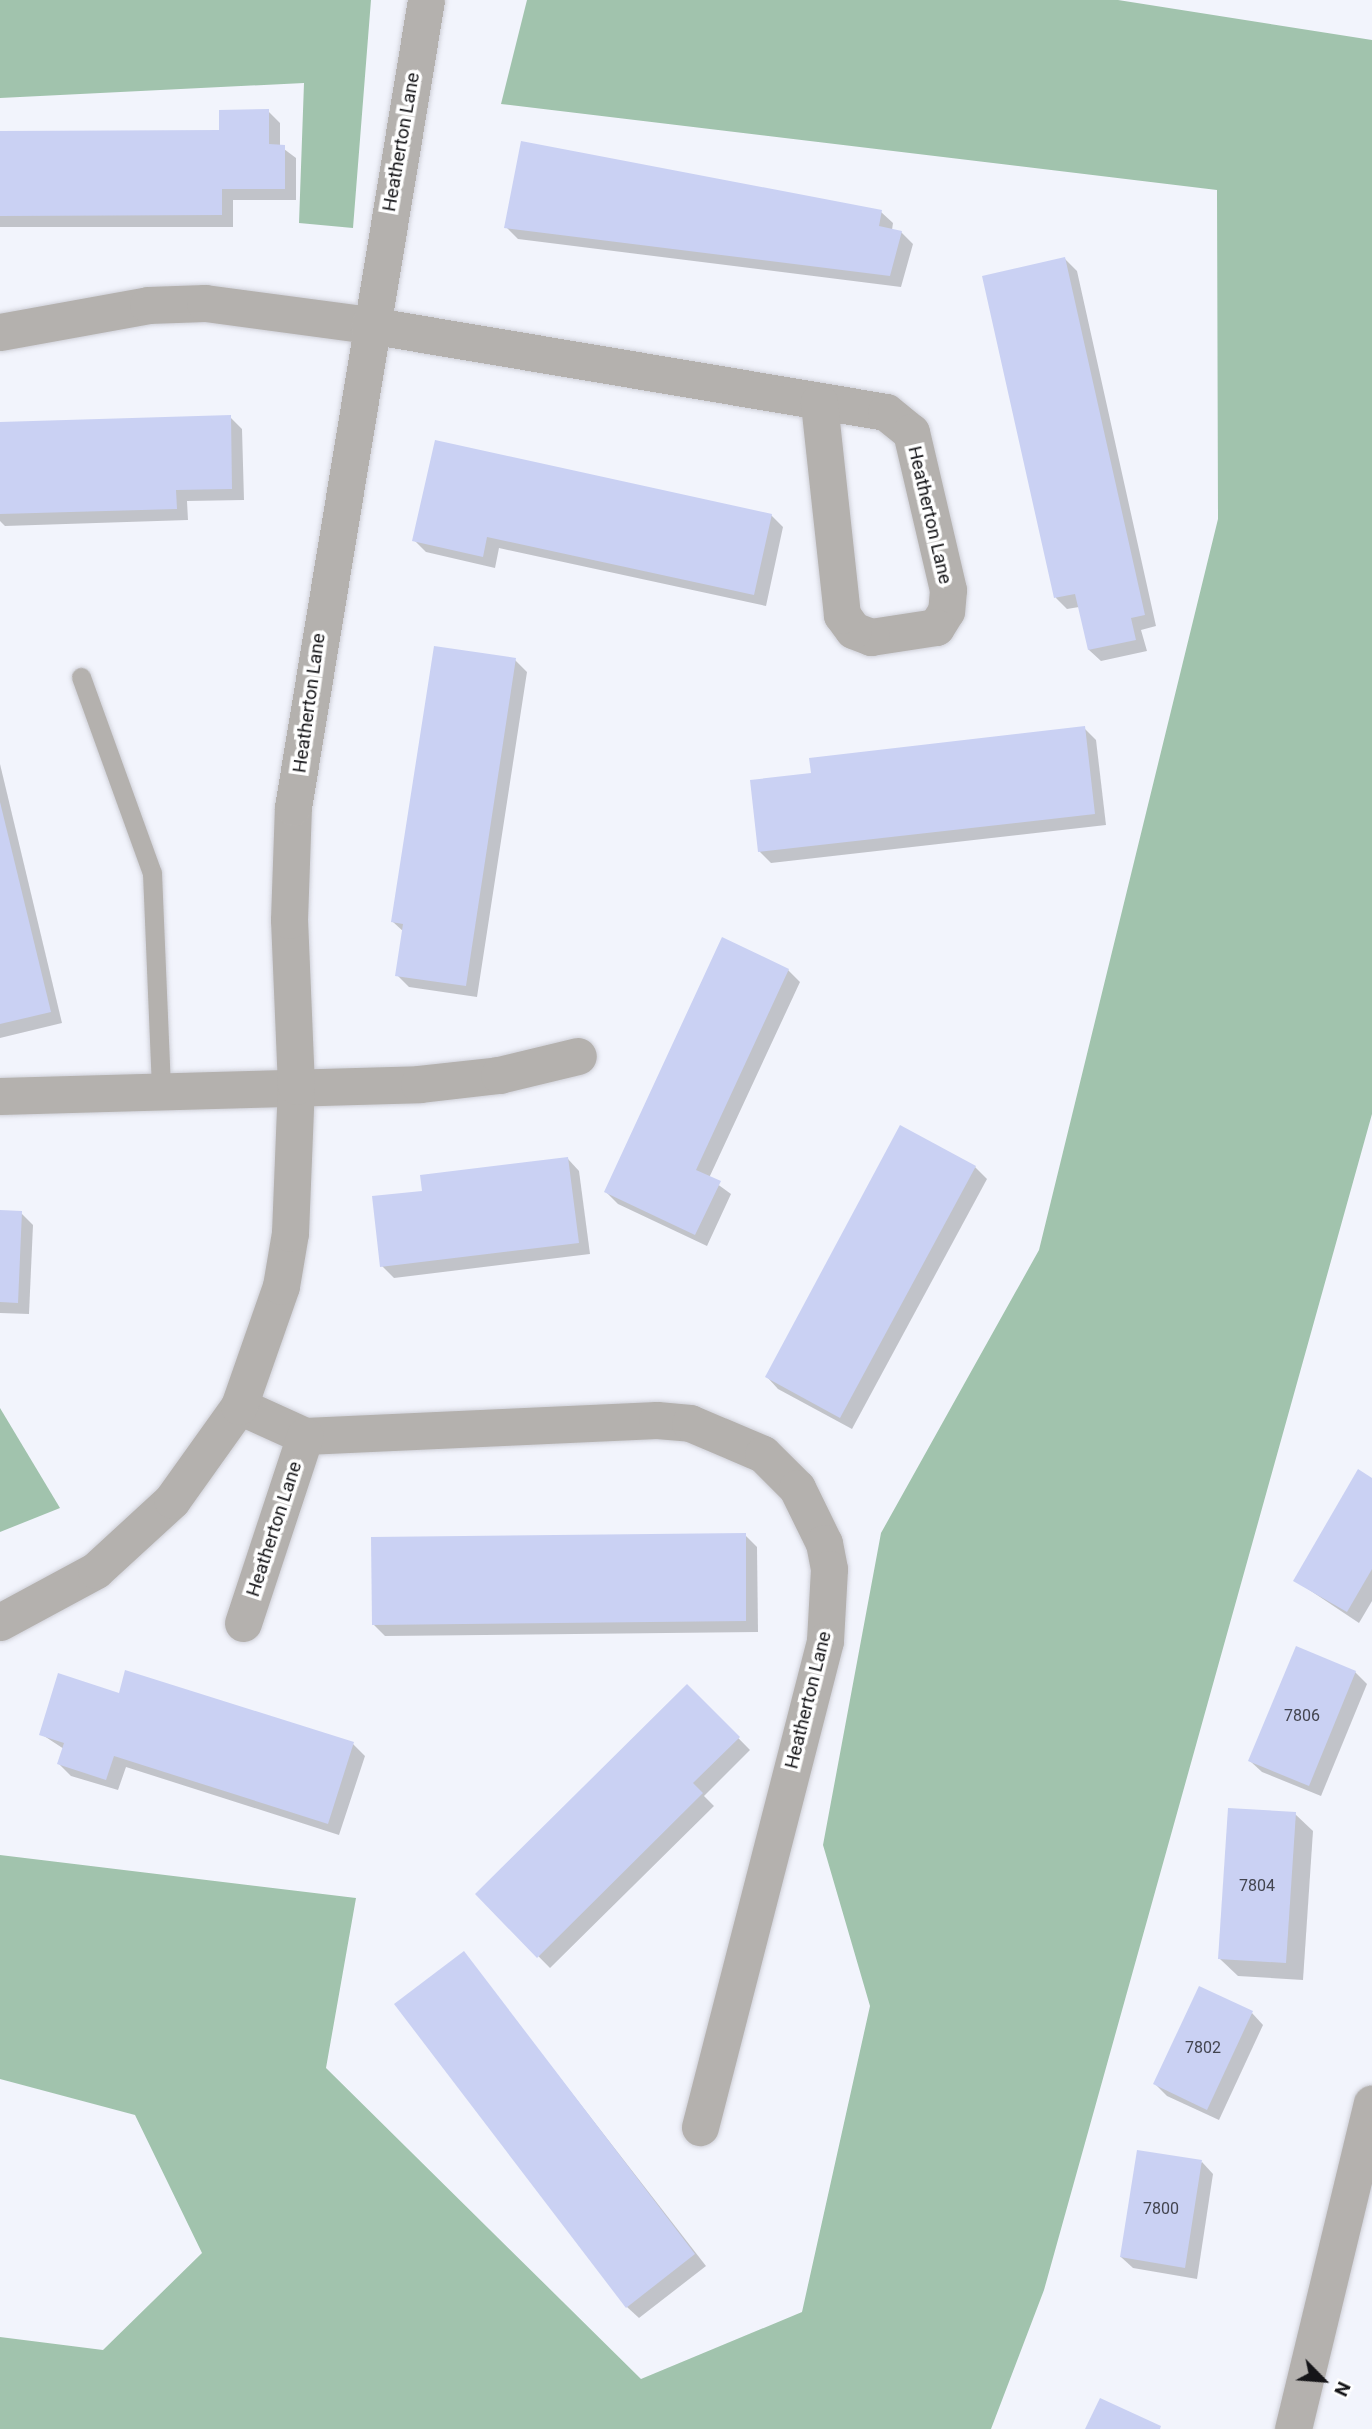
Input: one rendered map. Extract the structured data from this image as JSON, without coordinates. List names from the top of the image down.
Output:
{
  "streets": {
    "street": ["Heatherton Lane"]
  },
  "house_numbers": [
    "7806",
    "7804",
    "7802",
    "7800"
  ],
  "north": "bottom right"
}
